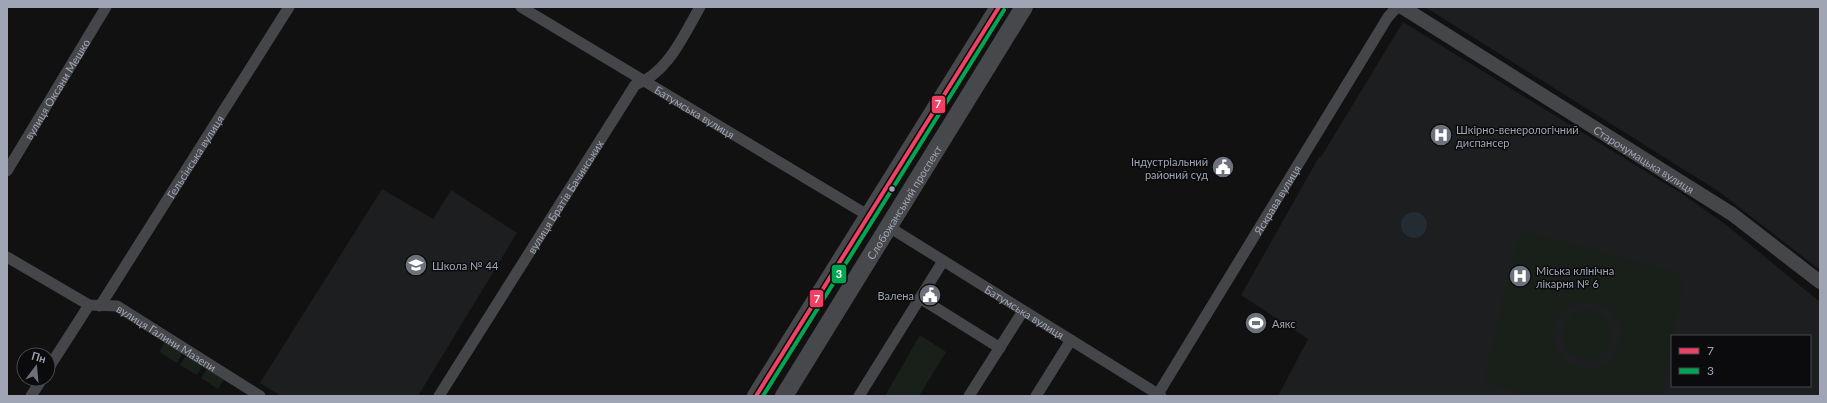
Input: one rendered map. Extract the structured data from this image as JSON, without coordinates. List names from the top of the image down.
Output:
{
  "streets": {
    "main road": ["Слобожанський проспект"],
    "street": [
      "вулиця Оксани Мешко",
      "Батумська вулиця",
      "Гельсінська вулиця",
      "Старочумацька вулиця",
      "вулиця Братів Бачинських",
      "Яскрава вулиця",
      "вулиця Галини Мазепи"
    ]
  },
  "crossings": [
    ["Батумська вулиця", "вулиця Братів Бачинських"],
    ["Батумська вулиця", "Яскрава вулиця"],
    ["Батумська вулиця", "Слобожанський проспект"],
    ["Гельсінська вулиця", "вулиця Галини Мазепи"]
  ],
  "places": {
    "hospital": ["Шкірно-венерологічний диспансер", "Міська клінічна лікарня № 6"],
    "public building": ["Індустріальний районий суд", "Валена"],
    "school or university": ["Школа № 44"],
    "sports": ["Аякс"]
  },
  "lines": ["transit line 7", "transit line 3"],
  "legend": ["7", "3"],
  "north": "top"
}
